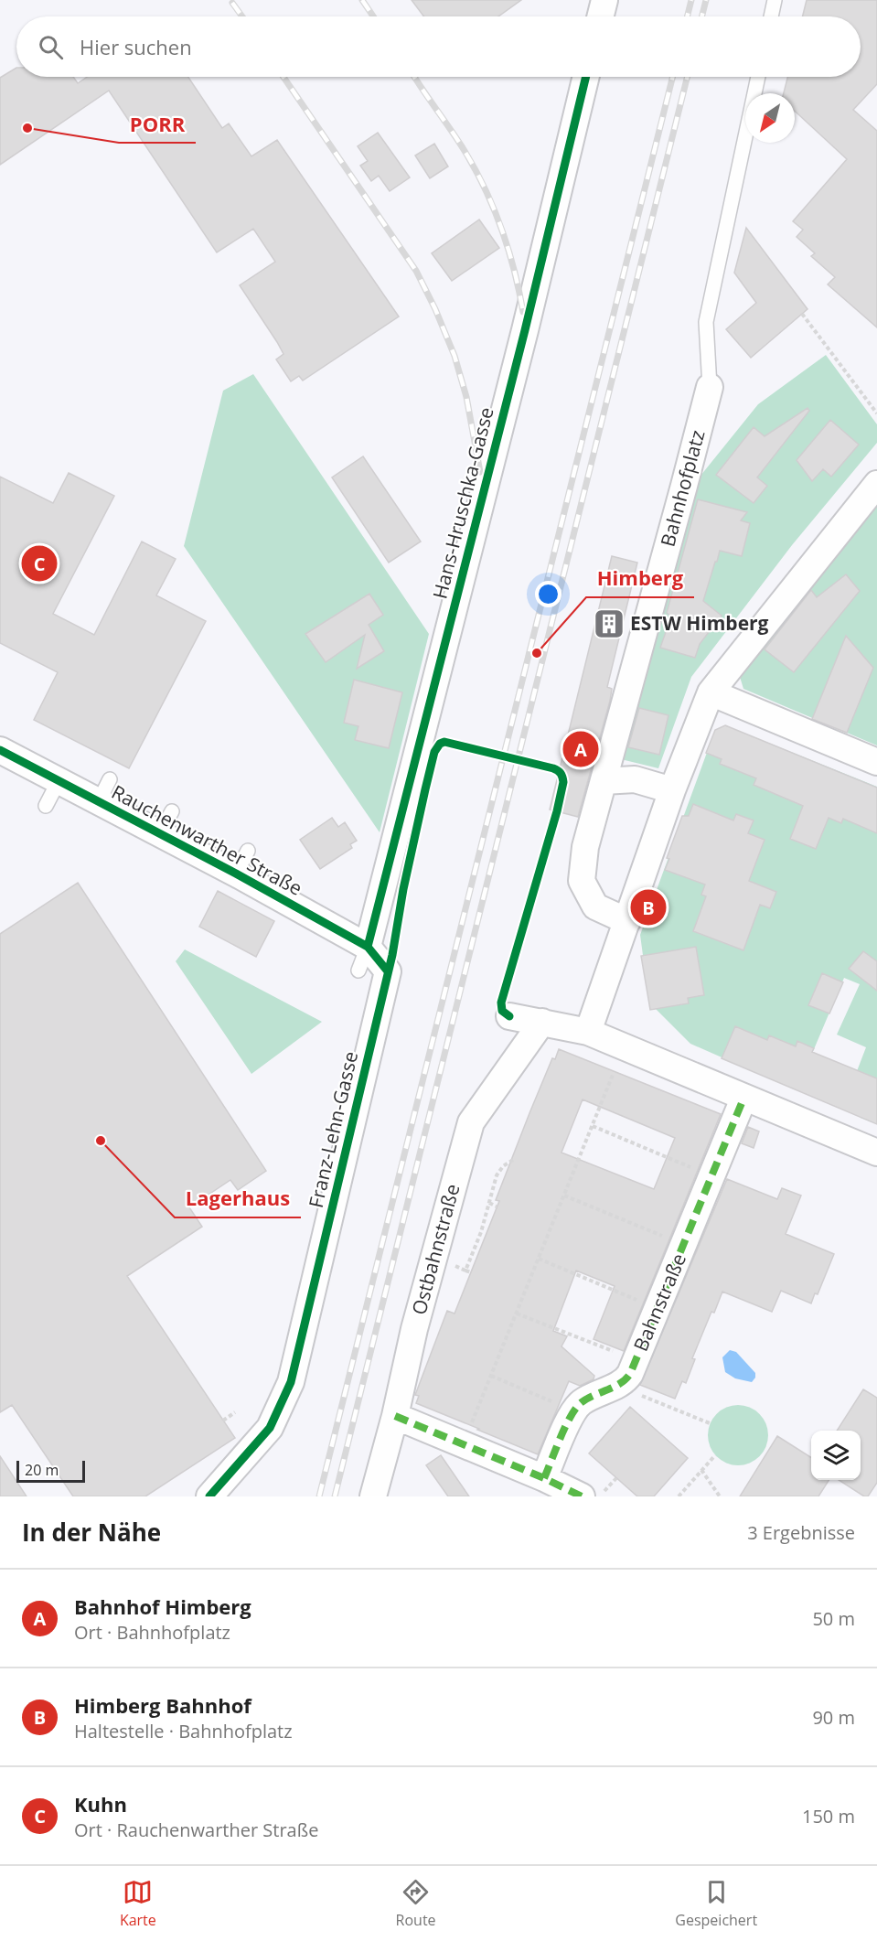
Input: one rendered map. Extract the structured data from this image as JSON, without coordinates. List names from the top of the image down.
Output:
{
  "streets": {
    "street": [
      "Bahnhofplatz",
      "Hans-Hruschka-Gasse",
      "Rauchenwarther Straße",
      "Franz-Lehn-Gasse",
      "Ostbahnstraße",
      "Bahnstraße"
    ]
  },
  "crossings": [
    ["Hans-Hruschka-Gasse", "Rauchenwarther Straße"],
    ["Rauchenwarther Straße", "Franz-Lehn-Gasse"]
  ],
  "places": {
    "other": ["PORR", "Himberg", "Lagerhaus"],
    "building": ["ESTW Himberg"]
  },
  "scale_bar": "20 m",
  "north": "bottom left",
  "page": {
    "search": "Hier suchen",
    "pins": ["C", "A", "B"],
    "scale": "20 m",
    "heading": ["In der Nähe", "3 Ergebnisse"],
    "list": [
      {
        "mark": "A",
        "name": "Bahnhof Himberg",
        "note": "Ort · Bahnhofplatz",
        "value": "50 m"
      },
      {
        "mark": "B",
        "name": "Himberg Bahnhof",
        "note": "Haltestelle · Bahnhofplatz",
        "value": "90 m"
      },
      {
        "mark": "C",
        "name": "Kuhn",
        "note": "Ort · Rauchenwarther Straße",
        "value": "150 m"
      }
    ],
    "nav": ["Karte", "Route", "Gespeichert"]
  }
}
